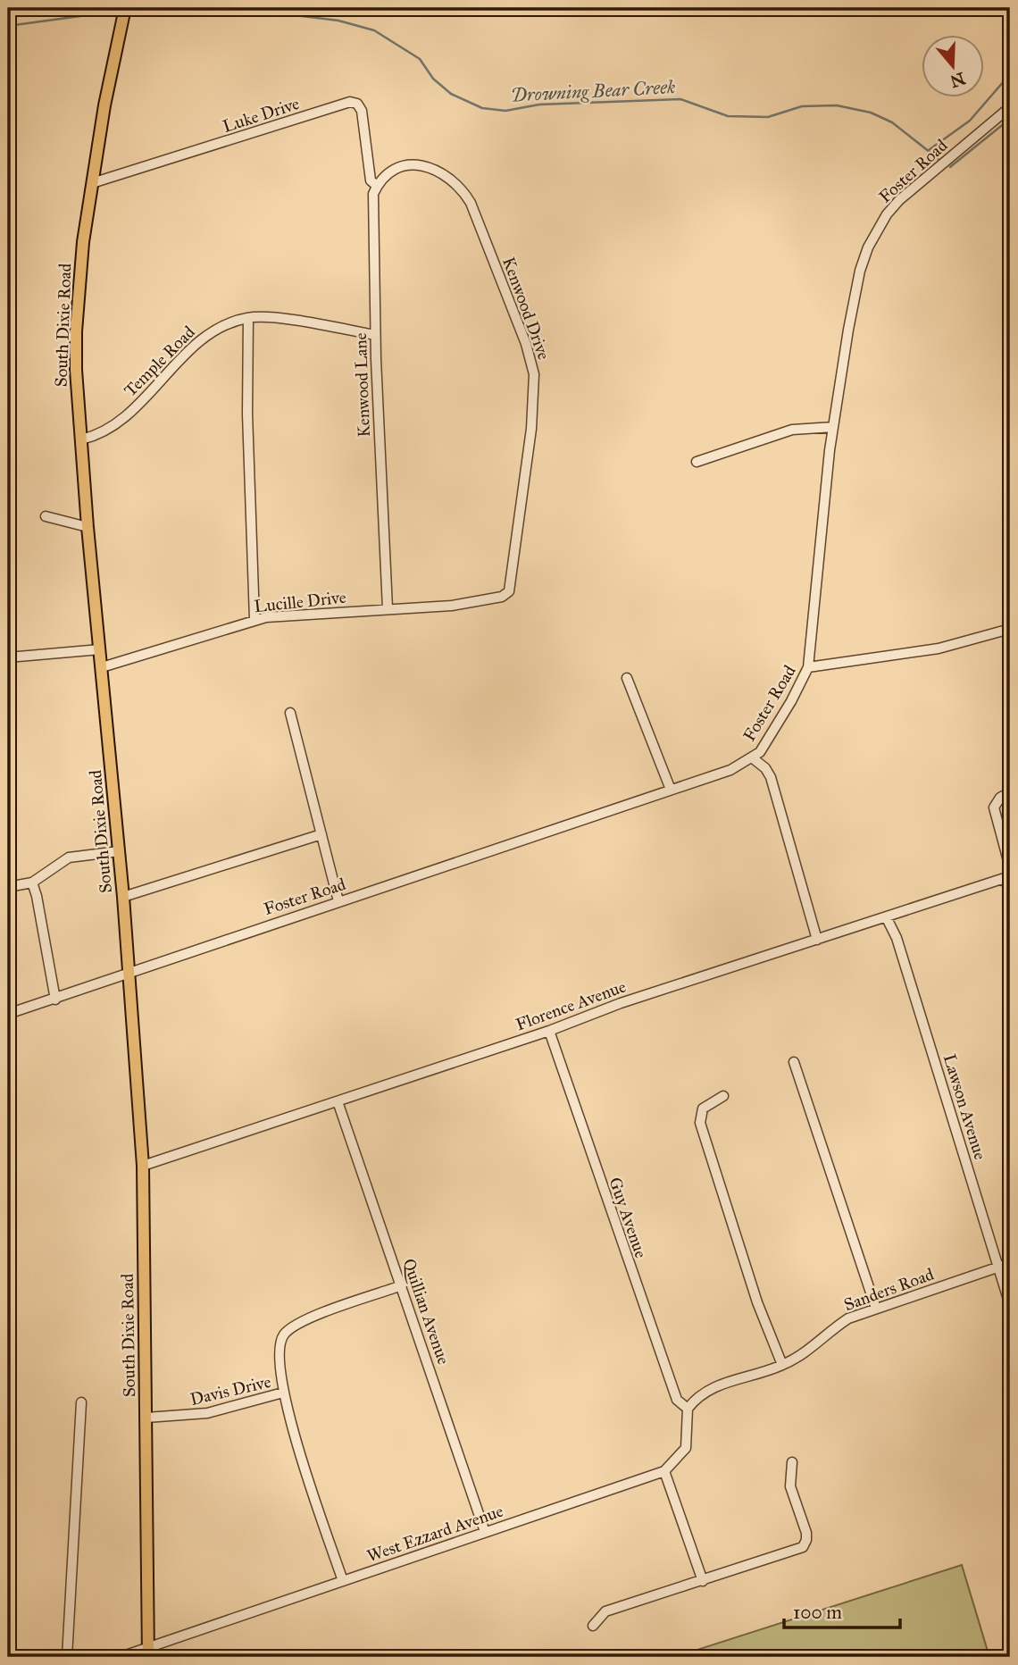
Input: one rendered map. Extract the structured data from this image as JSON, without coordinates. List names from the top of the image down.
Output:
{
  "streets": {
    "main road": ["South Dixie Road"],
    "street": [
      "Luke Drive",
      "Foster Road",
      "Kenwood Drive",
      "Temple Road",
      "Kenwood Lane",
      "Lucille Drive",
      "Florence Avenue",
      "Lawson Avenue",
      "Guy Avenue",
      "Sanders Road",
      "Quillian Avenue",
      "Davis Drive",
      "West Ezzard Avenue"
    ]
  },
  "crossings": [
    ["Luke Drive", "Kenwood Drive"],
    ["Luke Drive", "South Dixie Road"],
    ["Luke Drive", "Kenwood Lane"],
    ["Foster Road", "South Dixie Road"],
    ["Kenwood Drive", "Kenwood Lane"],
    ["Kenwood Drive", "Lucille Drive"],
    ["South Dixie Road", "Temple Road"],
    ["South Dixie Road", "Lucille Drive"],
    ["South Dixie Road", "Florence Avenue"],
    ["South Dixie Road", "Davis Drive"],
    ["South Dixie Road", "West Ezzard Avenue"],
    ["Temple Road", "Kenwood Lane"],
    ["Kenwood Lane", "Lucille Drive"],
    ["Florence Avenue", "Lawson Avenue"],
    ["Florence Avenue", "Guy Avenue"],
    ["Florence Avenue", "Quillian Avenue"],
    ["Lawson Avenue", "Sanders Road"],
    ["Guy Avenue", "Sanders Road"],
    ["Guy Avenue", "West Ezzard Avenue"],
    ["Sanders Road", "West Ezzard Avenue"],
    ["Quillian Avenue", "Davis Drive"],
    ["Quillian Avenue", "West Ezzard Avenue"]
  ],
  "water": ["Drowning Bear Creek"],
  "scale_bar": "100 m",
  "north": "bottom"
}
